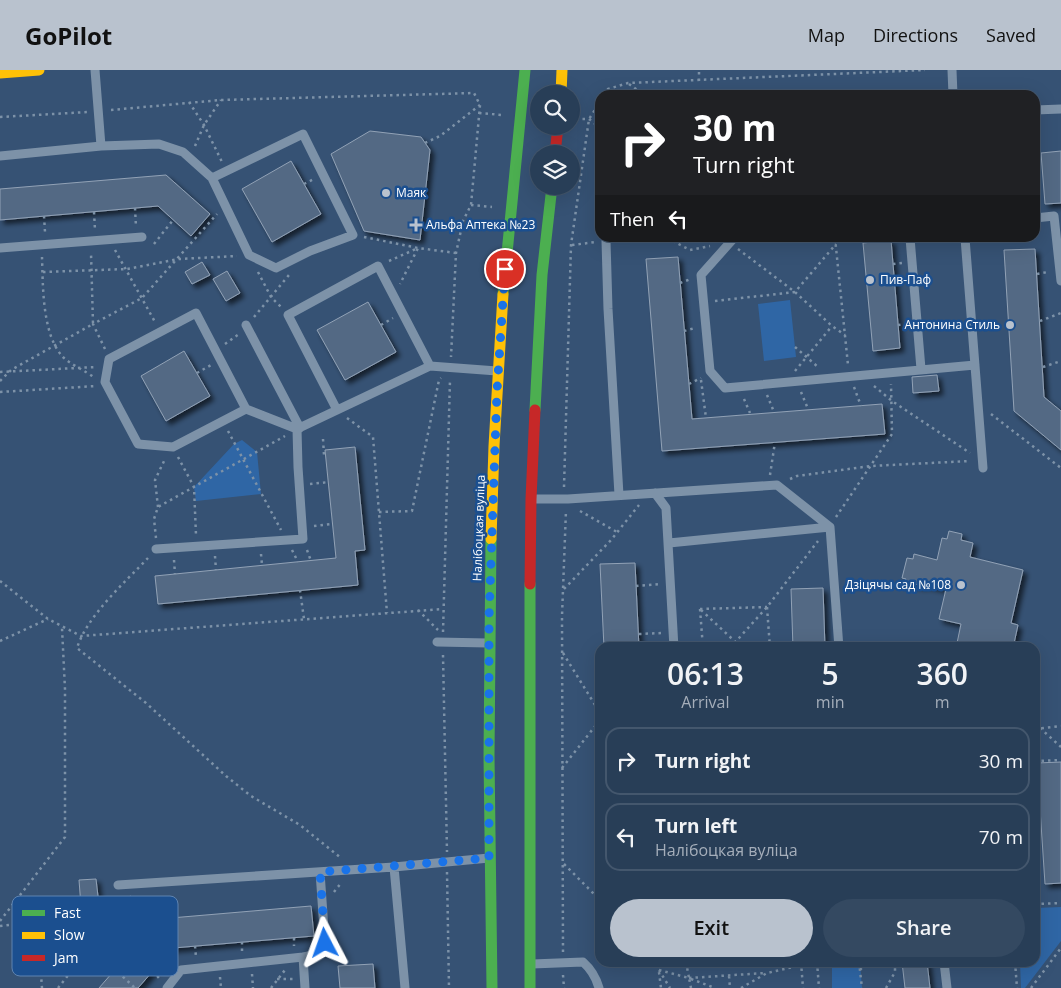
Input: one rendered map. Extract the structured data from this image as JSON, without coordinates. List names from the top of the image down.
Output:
{
  "streets": {
    "main road": ["Налібоцкая вуліца"]
  },
  "places": {
    "other": [
      "Маяк",
      "Пив-Паф",
      "Антонина Стиль",
      "Дзіцячы сад №108"
    ],
    "health": ["Альфа Аптека №23"]
  },
  "legend": ["Fast", "Slow", "Jam"],
  "page": {
    "header": "GoPilot",
    "nav": ["Map", "Directions", "Saved"],
    "turn": ["30 m", "Turn right"],
    "then": "Then",
    "eta": [
      "06:13",
      "Arrival",
      "5",
      "min",
      "360",
      "m"
    ],
    "list": [
      {
        "name": "Turn right",
        "value": "30 m"
      },
      {
        "name": "Turn left",
        "note": "Налібоцкая вуліца",
        "value": "70 m"
      }
    ],
    "buttons": ["Exit", "Share"]
  }
}
